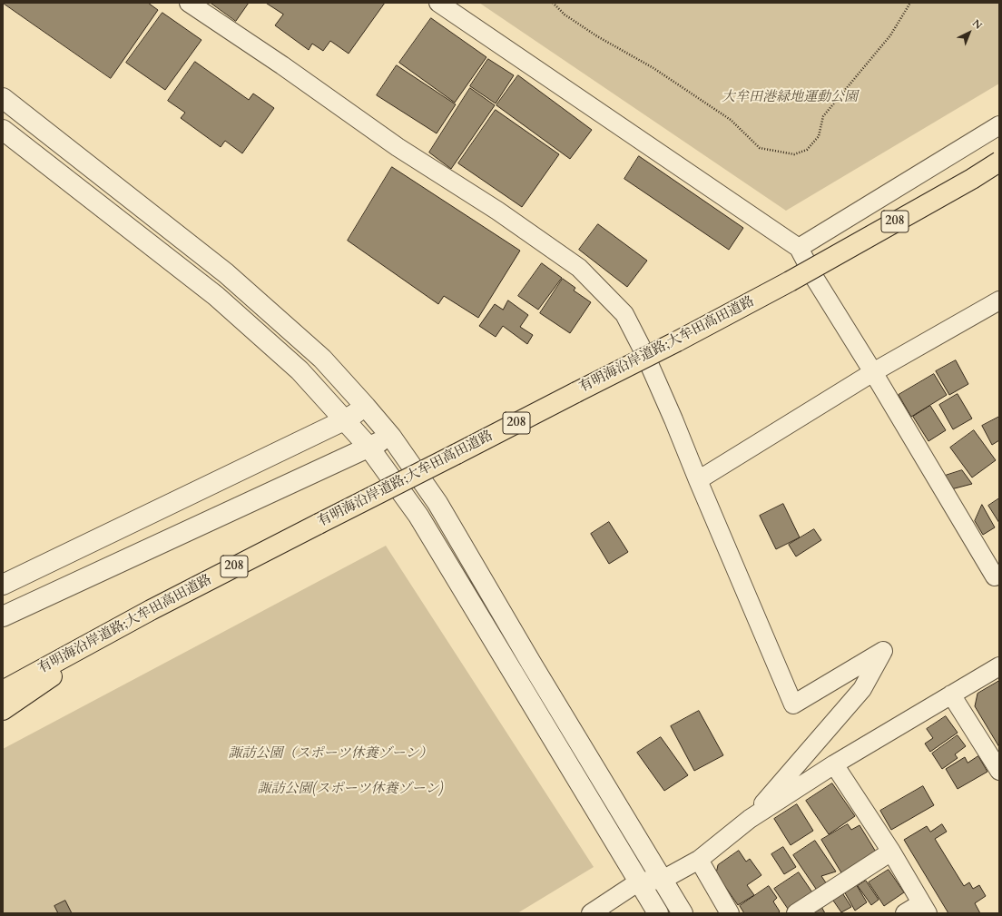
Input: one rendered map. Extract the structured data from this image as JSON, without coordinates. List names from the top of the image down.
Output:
{
  "streets": {
    "highway": ["208", "有明海沿岸道路;大牟田高田道路"]
  },
  "crossings": [
    ["208", "有明海沿岸道路;大牟田高田道路"]
  ],
  "parks": ["大牟田港緑地運動公園", "諏訪公園（スポーツ休養ゾーン）", "諏訪公園(スポーツ休養ゾーン)"],
  "north": "top right"
}
